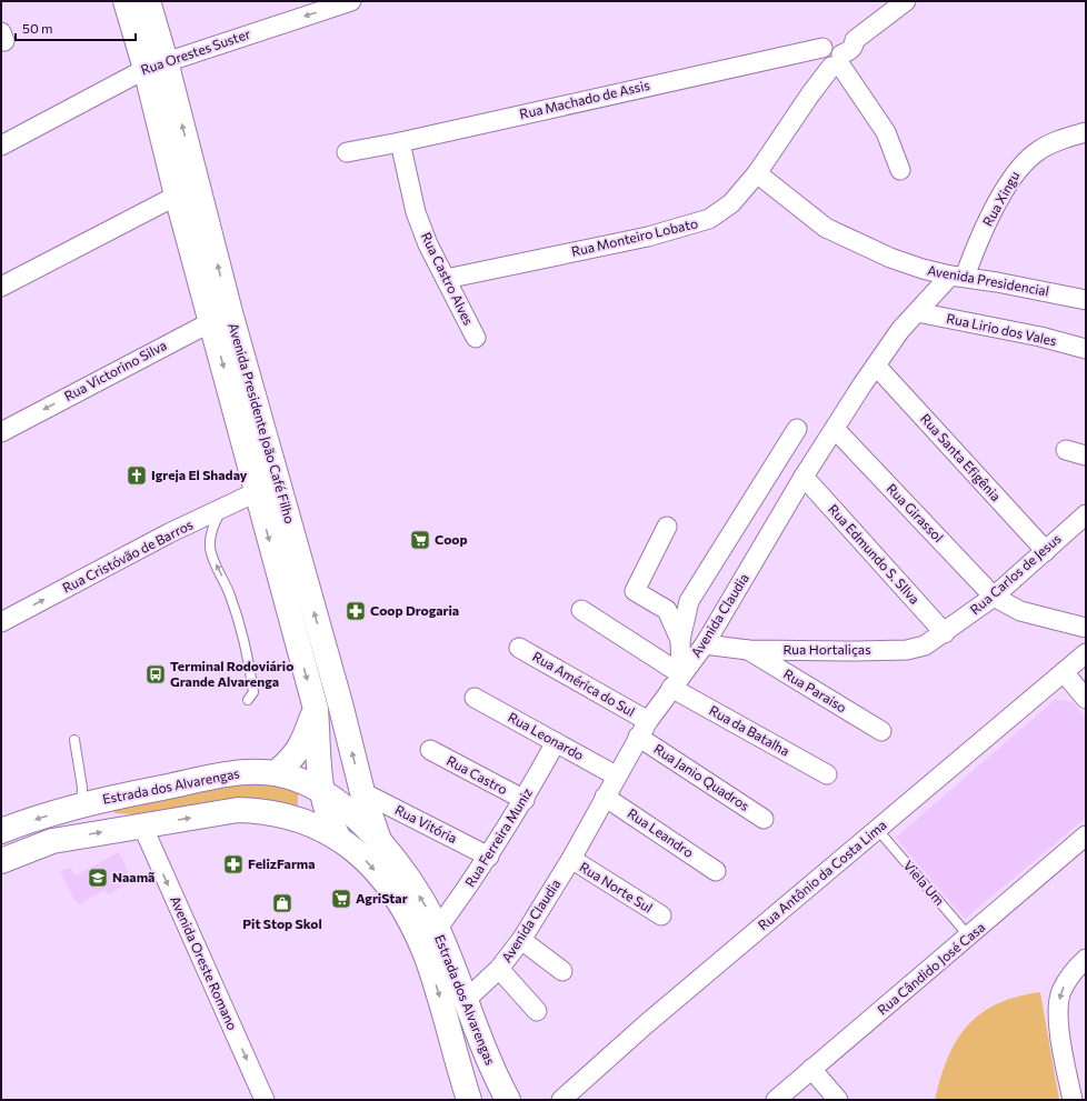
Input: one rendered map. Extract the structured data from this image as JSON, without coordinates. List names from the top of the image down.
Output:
{
  "streets": {
    "main road": ["Avenida Presidente João Café Filho", "Estrada dos Alvarengas"],
    "street": [
      "Rua Orestes Suster",
      "Rua Machado de Assis",
      "Rua Xingu",
      "Rua Monteiro Lobato",
      "Rua Castro Alves",
      "Avenida Presidencial",
      "Rua Lirio dos Vales",
      "Rua Victorino Silva",
      "Rua Santa Efigênia",
      "Rua Girassol",
      "Rua Edmundo S. SIlva",
      "Rua Cristóvão de Barros",
      "Rua Carlos de Jesus",
      "Avenida Claudia",
      "Rua Hortaliças",
      "Rua América do Sul",
      "Rua Paraiso",
      "Rua da Batalha",
      "Rua Leonardo",
      "Rua Castro",
      "Rua Janio Quadros",
      "Rua Vitória",
      "Rua Leandro",
      "Rua Ferreira Muniz",
      "Rua Antônio da Costa Lima",
      "Rua Norte Sul",
      "Avenida Oreste Romano",
      "Rua Cândido José Casa"
    ],
    "lane": ["Viela Um"]
  },
  "crossings": [
    ["Rua Orestes Suster", "Avenida Presidente João Café Filho"],
    ["Rua Machado de Assis", "Rua Monteiro Lobato"],
    ["Rua Machado de Assis", "Rua Castro Alves"],
    ["Rua Xingu", "Avenida Presidencial"],
    ["Rua Xingu", "Avenida Claudia"],
    ["Rua Monteiro Lobato", "Rua Castro Alves"],
    ["Rua Monteiro Lobato", "Avenida Presidencial"],
    ["Avenida Presidencial", "Avenida Claudia"],
    ["Rua Lirio dos Vales", "Avenida Claudia"],
    ["Rua Victorino Silva", "Avenida Presidente João Café Filho"],
    ["Avenida Presidente João Café Filho", "Rua Cristóvão de Barros"],
    ["Avenida Presidente João Café Filho", "Estrada dos Alvarengas"],
    ["Avenida Presidente João Café Filho", "Rua Vitória"],
    ["Rua Santa Efigênia", "Rua Carlos de Jesus"],
    ["Rua Santa Efigênia", "Avenida Claudia"],
    ["Rua Girassol", "Rua Carlos de Jesus"],
    ["Rua Girassol", "Avenida Claudia"],
    ["Rua Edmundo S. SIlva", "Rua Carlos de Jesus"],
    ["Rua Edmundo S. SIlva", "Avenida Claudia"],
    ["Rua Edmundo S. SIlva", "Rua Hortaliças"],
    ["Rua Carlos de Jesus", "Rua Hortaliças"],
    ["Avenida Claudia", "Rua Hortaliças"],
    ["Avenida Claudia", "Rua América do Sul"],
    ["Avenida Claudia", "Rua da Batalha"],
    ["Avenida Claudia", "Rua Leonardo"],
    ["Avenida Claudia", "Rua Janio Quadros"],
    ["Avenida Claudia", "Estrada dos Alvarengas"],
    ["Avenida Claudia", "Rua Leandro"],
    ["Avenida Claudia", "Rua Norte Sul"],
    ["Rua Hortaliças", "Rua Paraiso"],
    ["Rua Leonardo", "Rua Ferreira Muniz"],
    ["Rua Castro", "Rua Ferreira Muniz"],
    ["Estrada dos Alvarengas", "Rua Ferreira Muniz"],
    ["Estrada dos Alvarengas", "Avenida Oreste Romano"],
    ["Rua Vitória", "Rua Ferreira Muniz"],
    ["Rua Antônio da Costa Lima", "Viela Um"],
    ["Viela Um", "Rua Cândido José Casa"]
  ],
  "one_way": ["Rua Orestes Suster", "Rua Cristóvão de Barros", "Avenida Oreste Romano"],
  "places": {
    "church": ["Igreja El Shaday"],
    "supermarket": ["Coop", "AgriStar"],
    "pharmacy": ["Coop Drogaria", "FelizFarma"],
    "bus stop": ["Terminal Rodoviário Grande Alvarenga"],
    "school or university": ["Naamã"],
    "shop": ["Pit Stop Skol"]
  },
  "scale_bar": "50 m"
}
